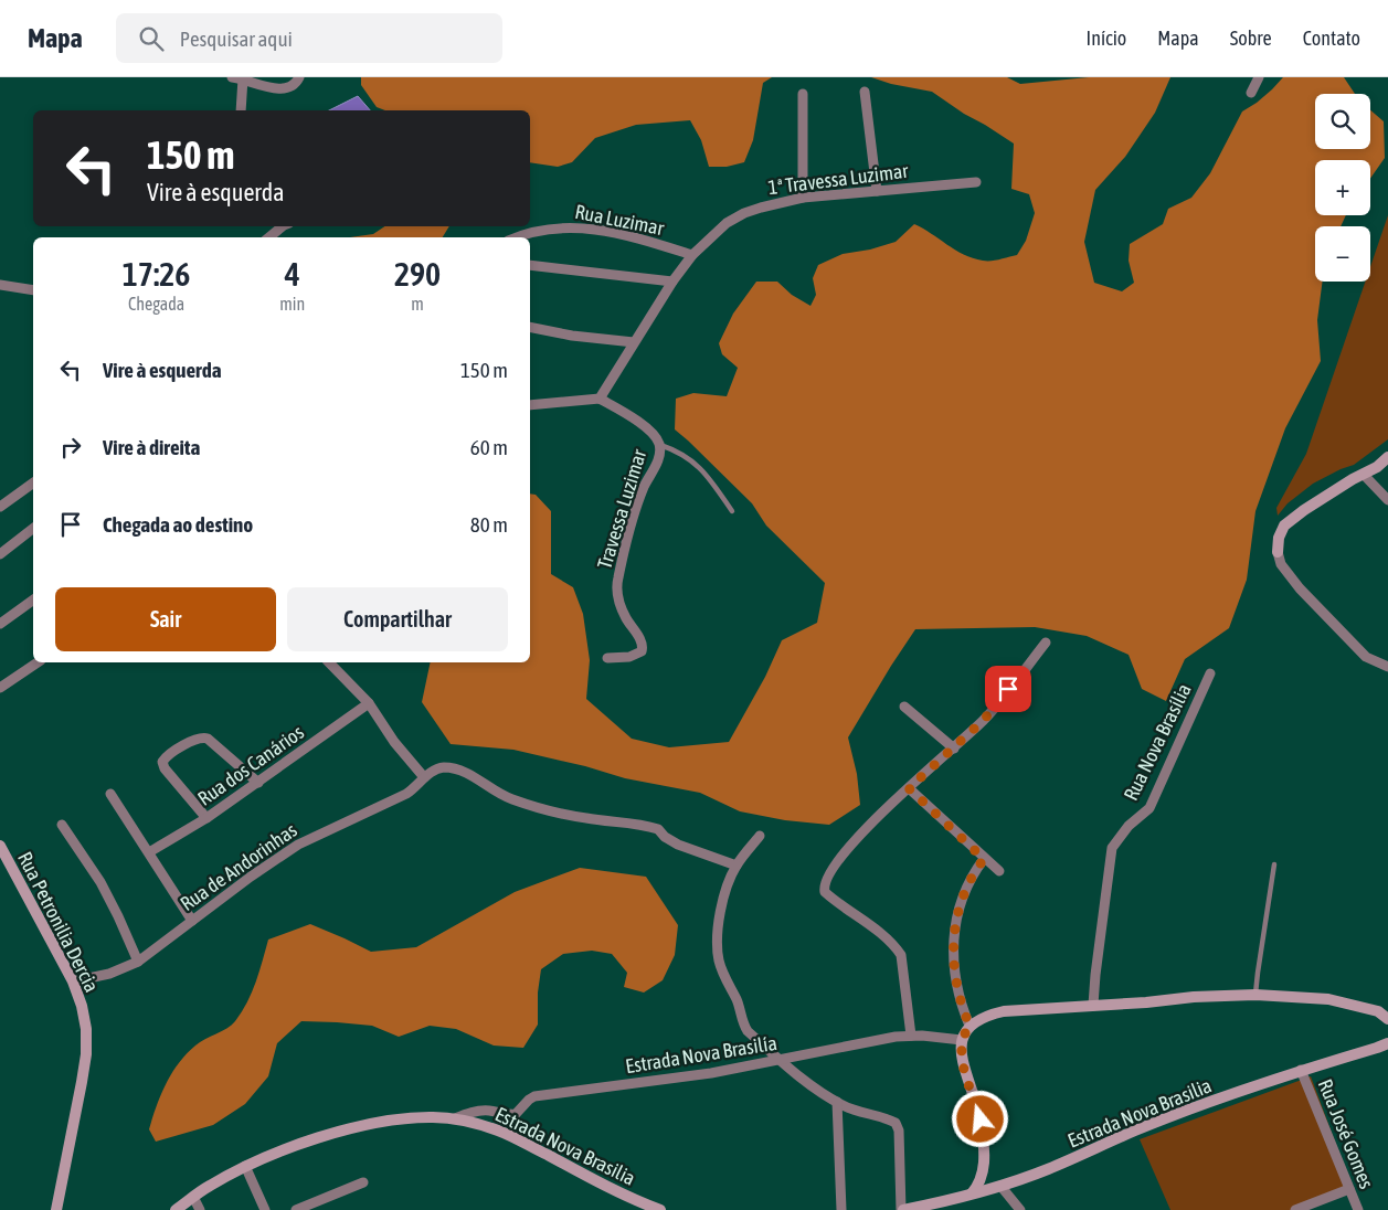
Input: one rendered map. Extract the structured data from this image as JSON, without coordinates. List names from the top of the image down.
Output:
{
  "streets": {
    "street": [
      "1ª Travessa Luzimar",
      "Rua Luzimar",
      "Travessa Luzimar",
      "Rua Nova Brasília",
      "Rua dos Canários",
      "Rua de Andorinhas",
      "Rua Petronilia Dercia",
      "Estrada Nova Brasilía",
      "Estrada Nova Brasilia",
      "Rua José Gomes"
    ]
  },
  "crossings": [
    ["1ª Travessa Luzimar", "Rua Luzimar"],
    ["1ª Travessa Luzimar", "Travessa Luzimar"],
    ["Rua de Andorinhas", "Rua Petronilia Dercia"],
    ["Estrada Nova Brasilía", "Estrada Nova Brasilia"],
    ["Estrada Nova Brasilia", "Rua José Gomes"]
  ],
  "page": {
    "header": "Mapa",
    "search": "Pesquisar aqui",
    "nav": [
      "Início",
      "Mapa",
      "Sobre",
      "Contato"
    ],
    "map_buttons": ["+", "−"],
    "turn": ["150 m", "Vire à esquerda"],
    "eta": [
      "17:26",
      "Chegada",
      "4",
      "min",
      "290",
      "m"
    ],
    "list": [
      {
        "name": "Vire à esquerda",
        "value": "150 m"
      },
      {
        "name": "Vire à direita",
        "value": "60 m"
      },
      {
        "name": "Chegada ao destino",
        "value": "80 m"
      }
    ],
    "buttons": ["Sair", "Compartilhar"]
  }
}
